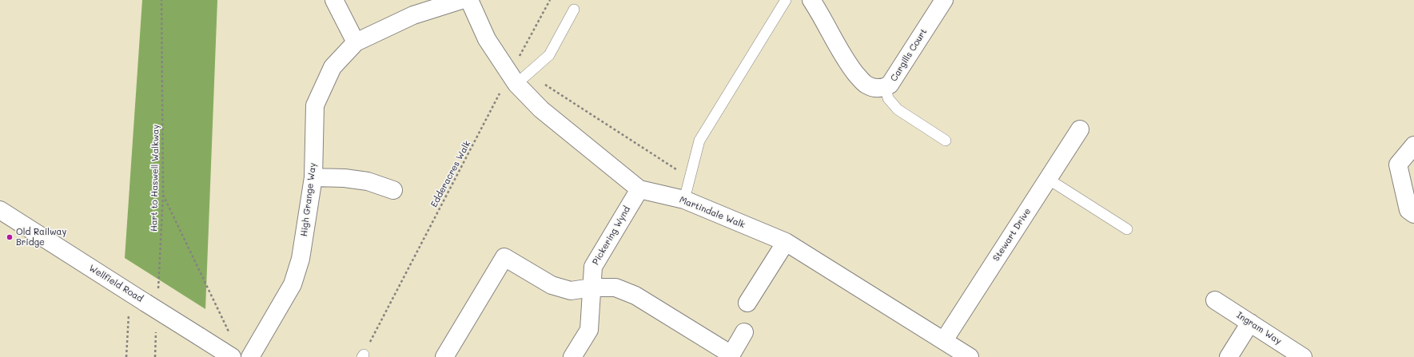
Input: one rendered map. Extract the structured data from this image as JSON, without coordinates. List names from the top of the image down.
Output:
{
  "streets": {
    "street": [
      "Cargills Court",
      "High Grange Way",
      "Martindale Walk",
      "Stewart Drive",
      "Pickering Wynd",
      "Wellfield Road",
      "Ingram Way"
    ],
    "path": ["Edderacres Walk", "Hart to Haswell Walkway"]
  },
  "crossings": [
    ["Edderacres Walk", "Martindale Walk"],
    ["Martindale Walk", "Stewart Drive"],
    ["Martindale Walk", "Pickering Wynd"]
  ],
  "places": ["Old Railway Bridge"]
}
